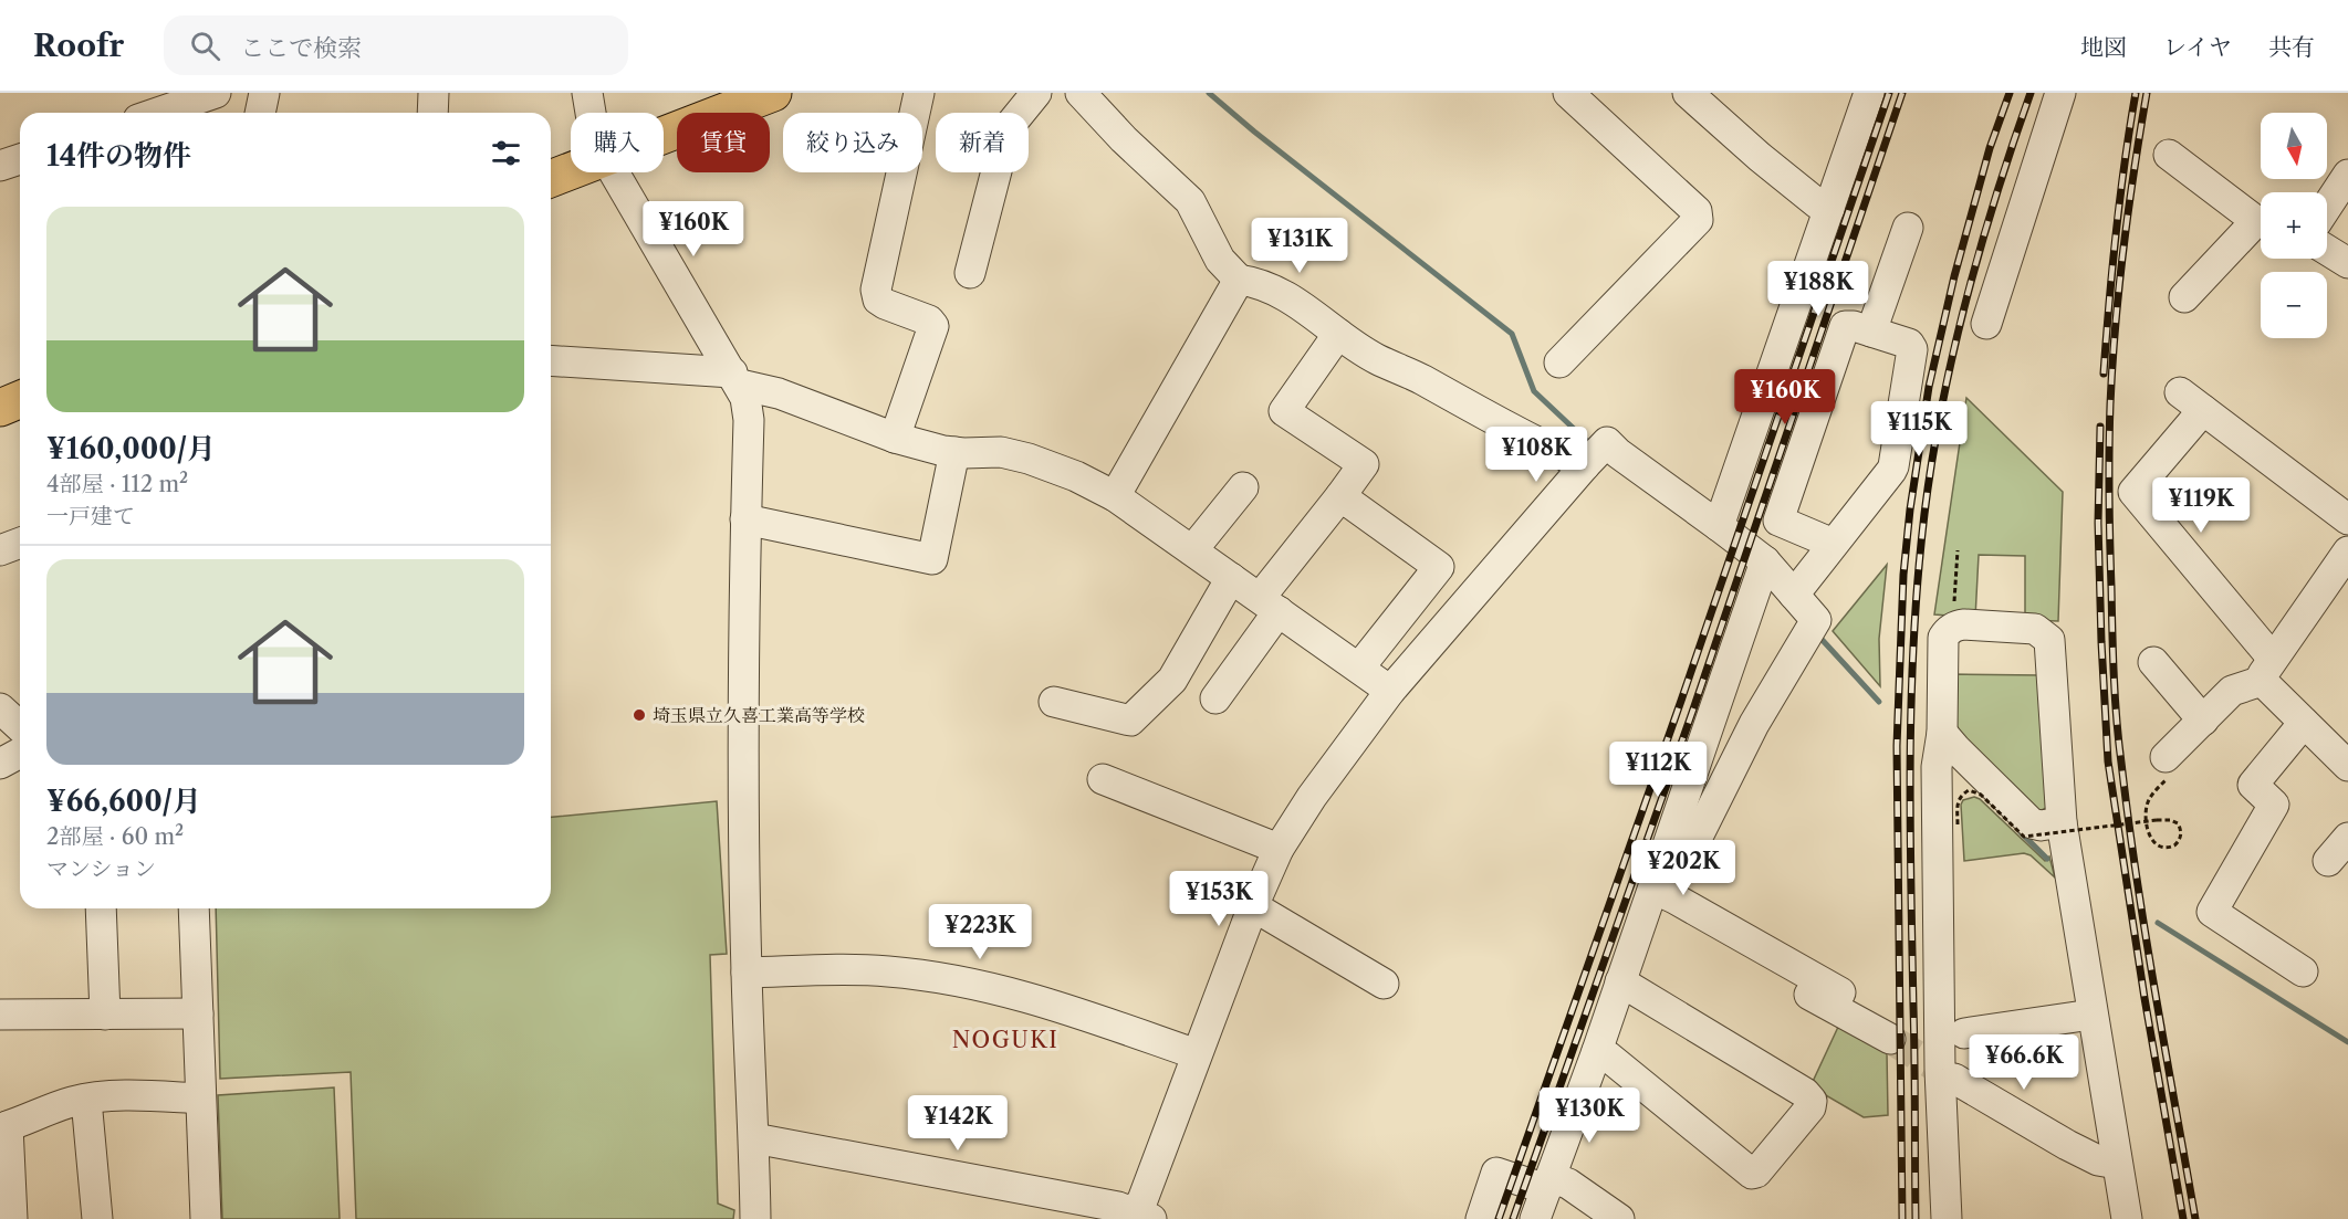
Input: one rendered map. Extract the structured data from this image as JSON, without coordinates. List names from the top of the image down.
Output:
{
  "districts": ["NOGUKI"],
  "places": ["埼玉県立久喜工業高等学校"],
  "north": "bottom",
  "page": {
    "header": "Roofr",
    "search": "ここで検索",
    "nav": ["地図", "レイヤ", "共有"],
    "map_buttons": ["+", "−"],
    "chip": [
      "購入",
      "賃貸",
      "絞り込み",
      "新着"
    ],
    "heading": "14件の物件",
    "list": [
      {
        "name": "¥160,000/月",
        "note": "4部屋 · 112 m² · 一戸建て"
      },
      {
        "name": "¥66,600/月",
        "note": "2部屋 · 60 m² · マンション"
      }
    ],
    "price": [
      "¥160K",
      "¥131K",
      "¥188K",
      "¥160K",
      "¥115K",
      "¥108K",
      "¥119K",
      "¥112K",
      "¥202K",
      "¥153K",
      "¥223K",
      "¥66.6K",
      "¥130K",
      "¥142K"
    ]
  }
}
